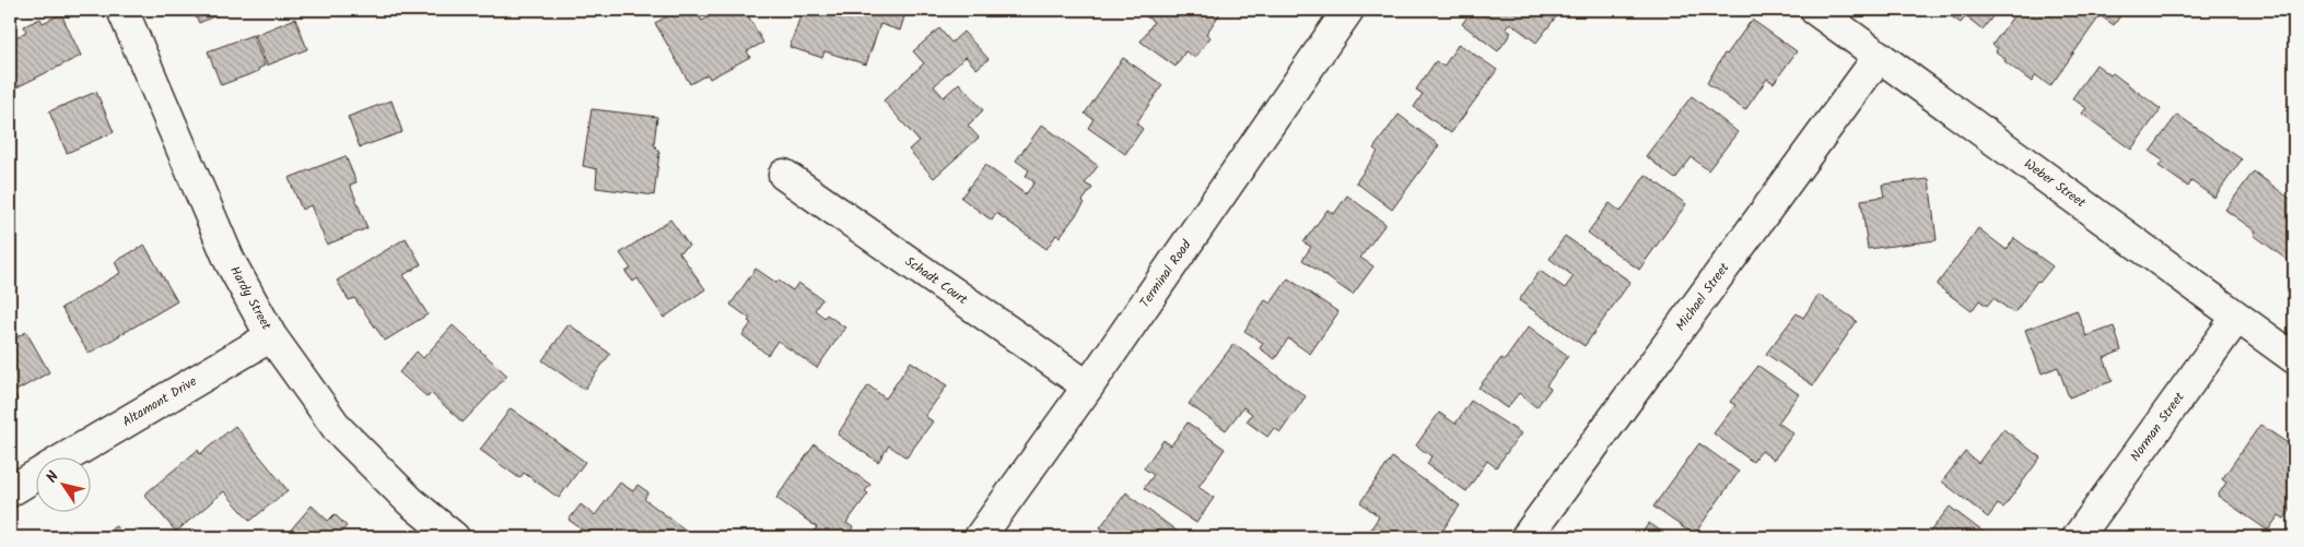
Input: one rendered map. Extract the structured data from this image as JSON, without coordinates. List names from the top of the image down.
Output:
{
  "streets": {
    "street": [
      "Weber Street",
      "Terminal Road",
      "Schadt Court",
      "Michael Street",
      "Hardy Street",
      "Altamont Drive",
      "Norman Street"
    ]
  },
  "crossings": [
    ["Weber Street", "Michael Street"],
    ["Weber Street", "Norman Street"],
    ["Terminal Road", "Schadt Court"],
    ["Hardy Street", "Altamont Drive"]
  ],
  "north": "top left"
}
